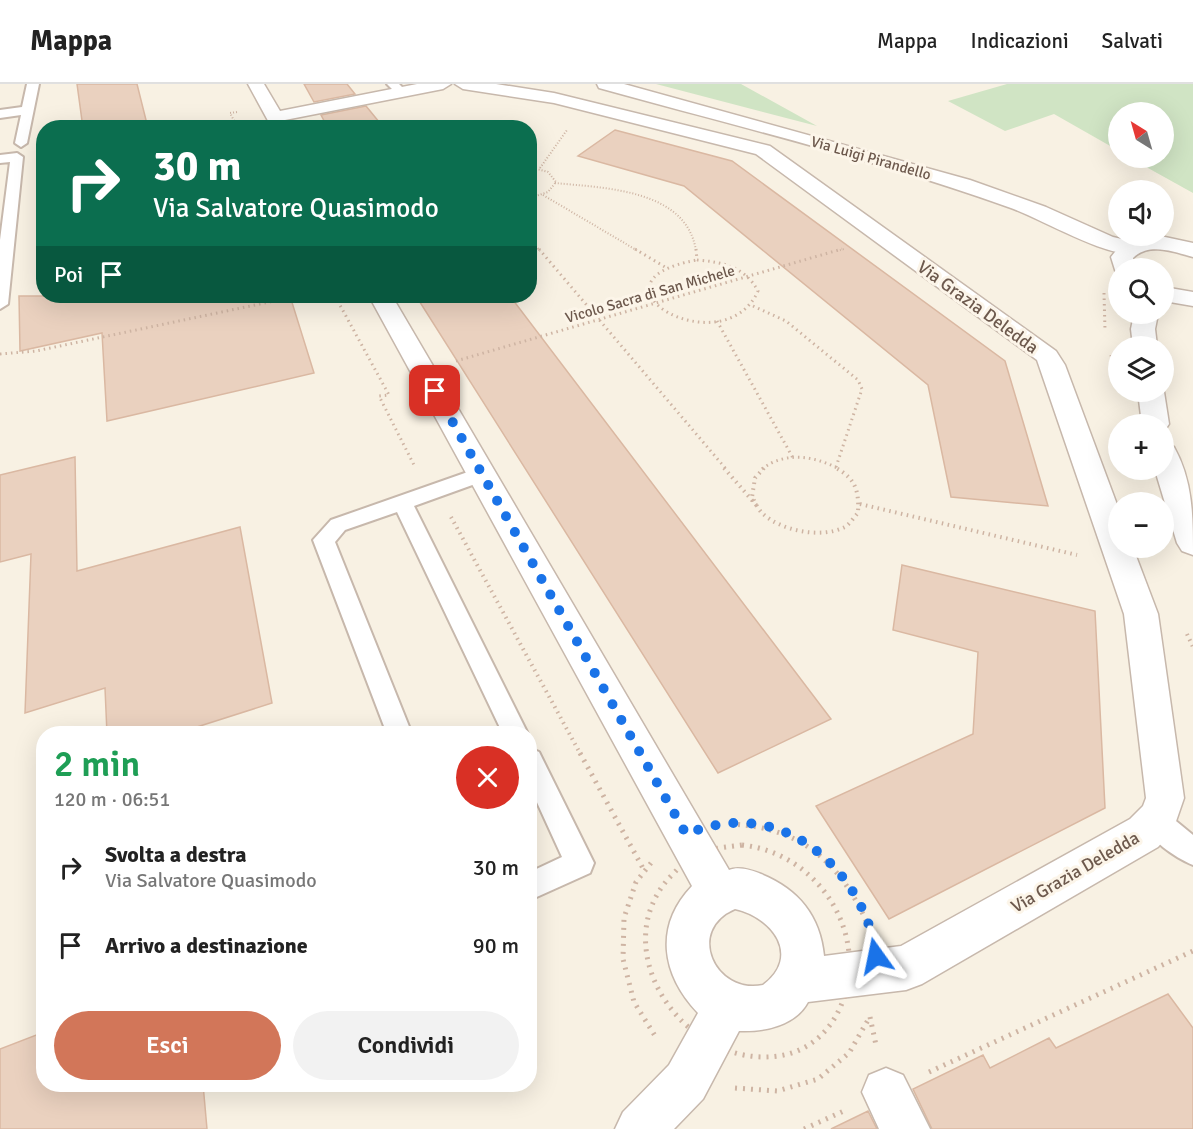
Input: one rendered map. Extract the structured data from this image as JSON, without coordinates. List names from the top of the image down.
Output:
{
  "streets": {
    "street": ["Via Luigi Pirandello", "Via Grazia Deledda"],
    "path": ["Vicolo Sacra di San Michele"]
  },
  "crossings": [
    ["Vicolo Sacra di San Michele", "Via Grazia Deledda"]
  ],
  "north": "top left",
  "page": {
    "header": "Mappa",
    "nav": ["Mappa", "Indicazioni", "Salvati"],
    "map_buttons": ["+", "−"],
    "turn": ["30 m", "Via Salvatore Quasimodo"],
    "then": "Poi",
    "heading": ["2 min", "120 m · 06:51"],
    "list": [
      {
        "name": "Svolta a destra",
        "note": "Via Salvatore Quasimodo",
        "value": "30 m"
      },
      {
        "name": "Arrivo a destinazione",
        "value": "90 m"
      }
    ],
    "buttons": ["Esci", "Condividi"]
  }
}
